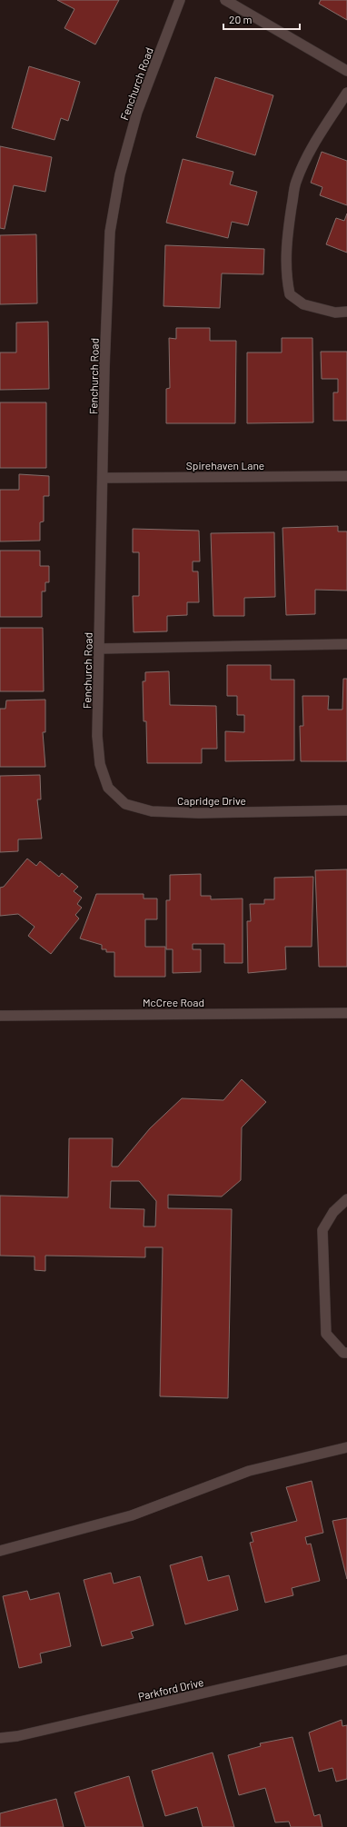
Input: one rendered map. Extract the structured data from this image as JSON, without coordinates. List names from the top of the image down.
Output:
{
  "streets": {
    "street": [
      "Fenchurch Road",
      "Spirehaven Lane",
      "Capridge Drive",
      "McCree Road",
      "Parkford Drive"
    ]
  },
  "crossings": [
    ["Fenchurch Road", "Spirehaven Lane"],
    ["Fenchurch Road", "Capridge Drive"]
  ],
  "scale_bar": "20 m"
}
